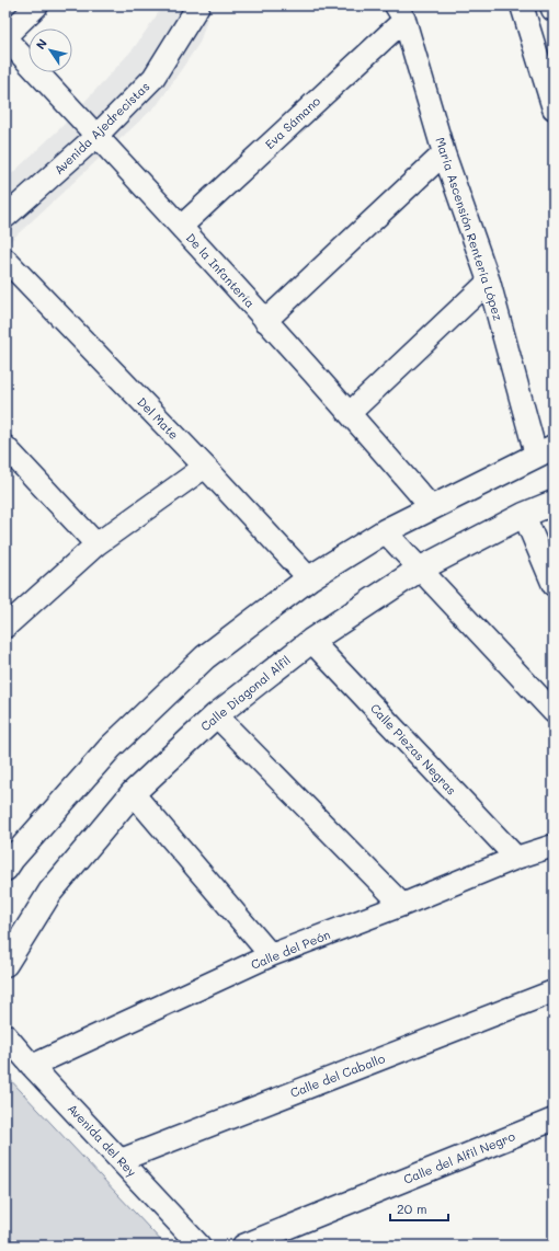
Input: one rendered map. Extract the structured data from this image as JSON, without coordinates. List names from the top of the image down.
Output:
{
  "streets": {
    "street": [
      "Eva Sámano",
      "Avenida Ajedrecistas",
      "María Ascensión Rentería López",
      "De la Infantería",
      "Del Mate",
      "Calle Diagonal Alfil",
      "Calle Piezas Negras",
      "Calle del Peón",
      "Calle del Caballo",
      "Avenida del Rey",
      "Calle del Alfil Negro"
    ]
  },
  "crossings": [
    ["Eva Sámano", "María Ascensión Rentería López"],
    ["Eva Sámano", "De la Infantería"],
    ["Avenida Ajedrecistas", "De la Infantería"],
    ["Calle Diagonal Alfil", "Calle Piezas Negras"],
    ["Calle Piezas Negras", "Calle del Peón"],
    ["Calle del Peón", "Avenida del Rey"],
    ["Calle del Caballo", "Avenida del Rey"]
  ],
  "scale_bar": "20 m",
  "north": "top left"
}
